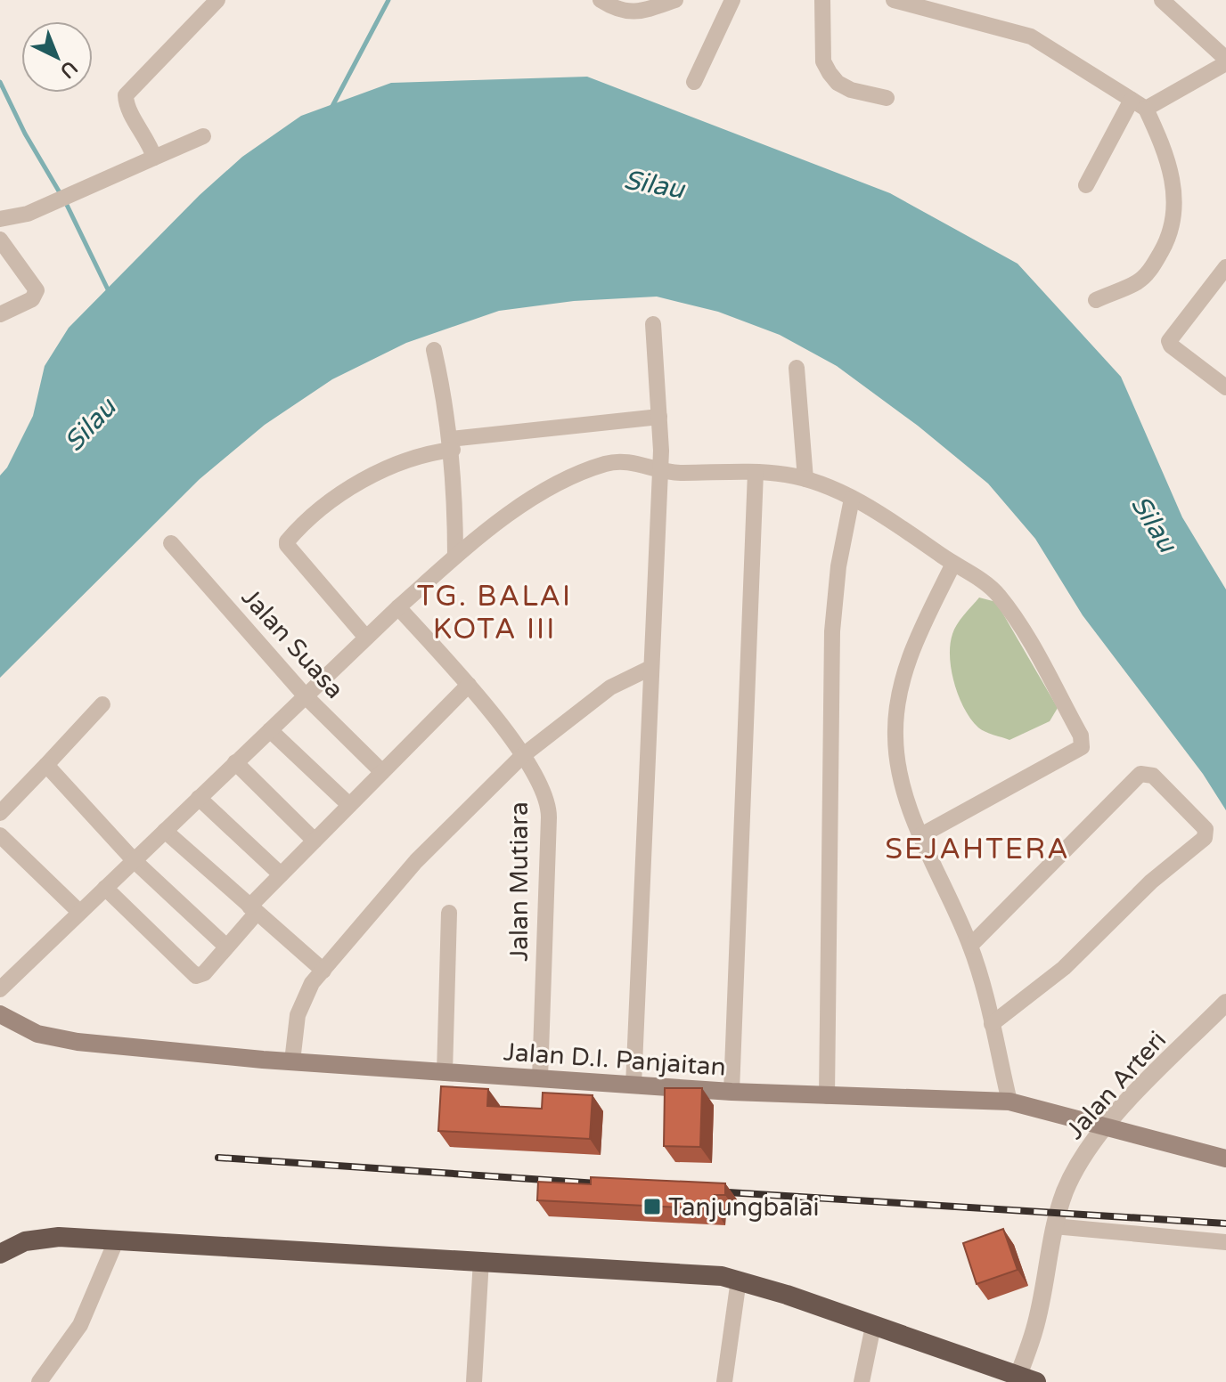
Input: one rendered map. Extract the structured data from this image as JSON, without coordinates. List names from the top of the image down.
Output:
{
  "streets": {
    "main road": ["Jalan D.I. Panjaitan"],
    "street": ["Jalan Suasa", "Jalan Mutiara", "Jalan Arteri"]
  },
  "crossings": [
    ["Jalan Mutiara", "Jalan D.I. Panjaitan"],
    ["Jalan D.I. Panjaitan", "Jalan Arteri"]
  ],
  "districts": ["TG. BALAI KOTA III", "SEJAHTERA"],
  "water": ["Silau"],
  "places": {
    "transit": ["Tanjungbalai"]
  },
  "north": "bottom right"
}
